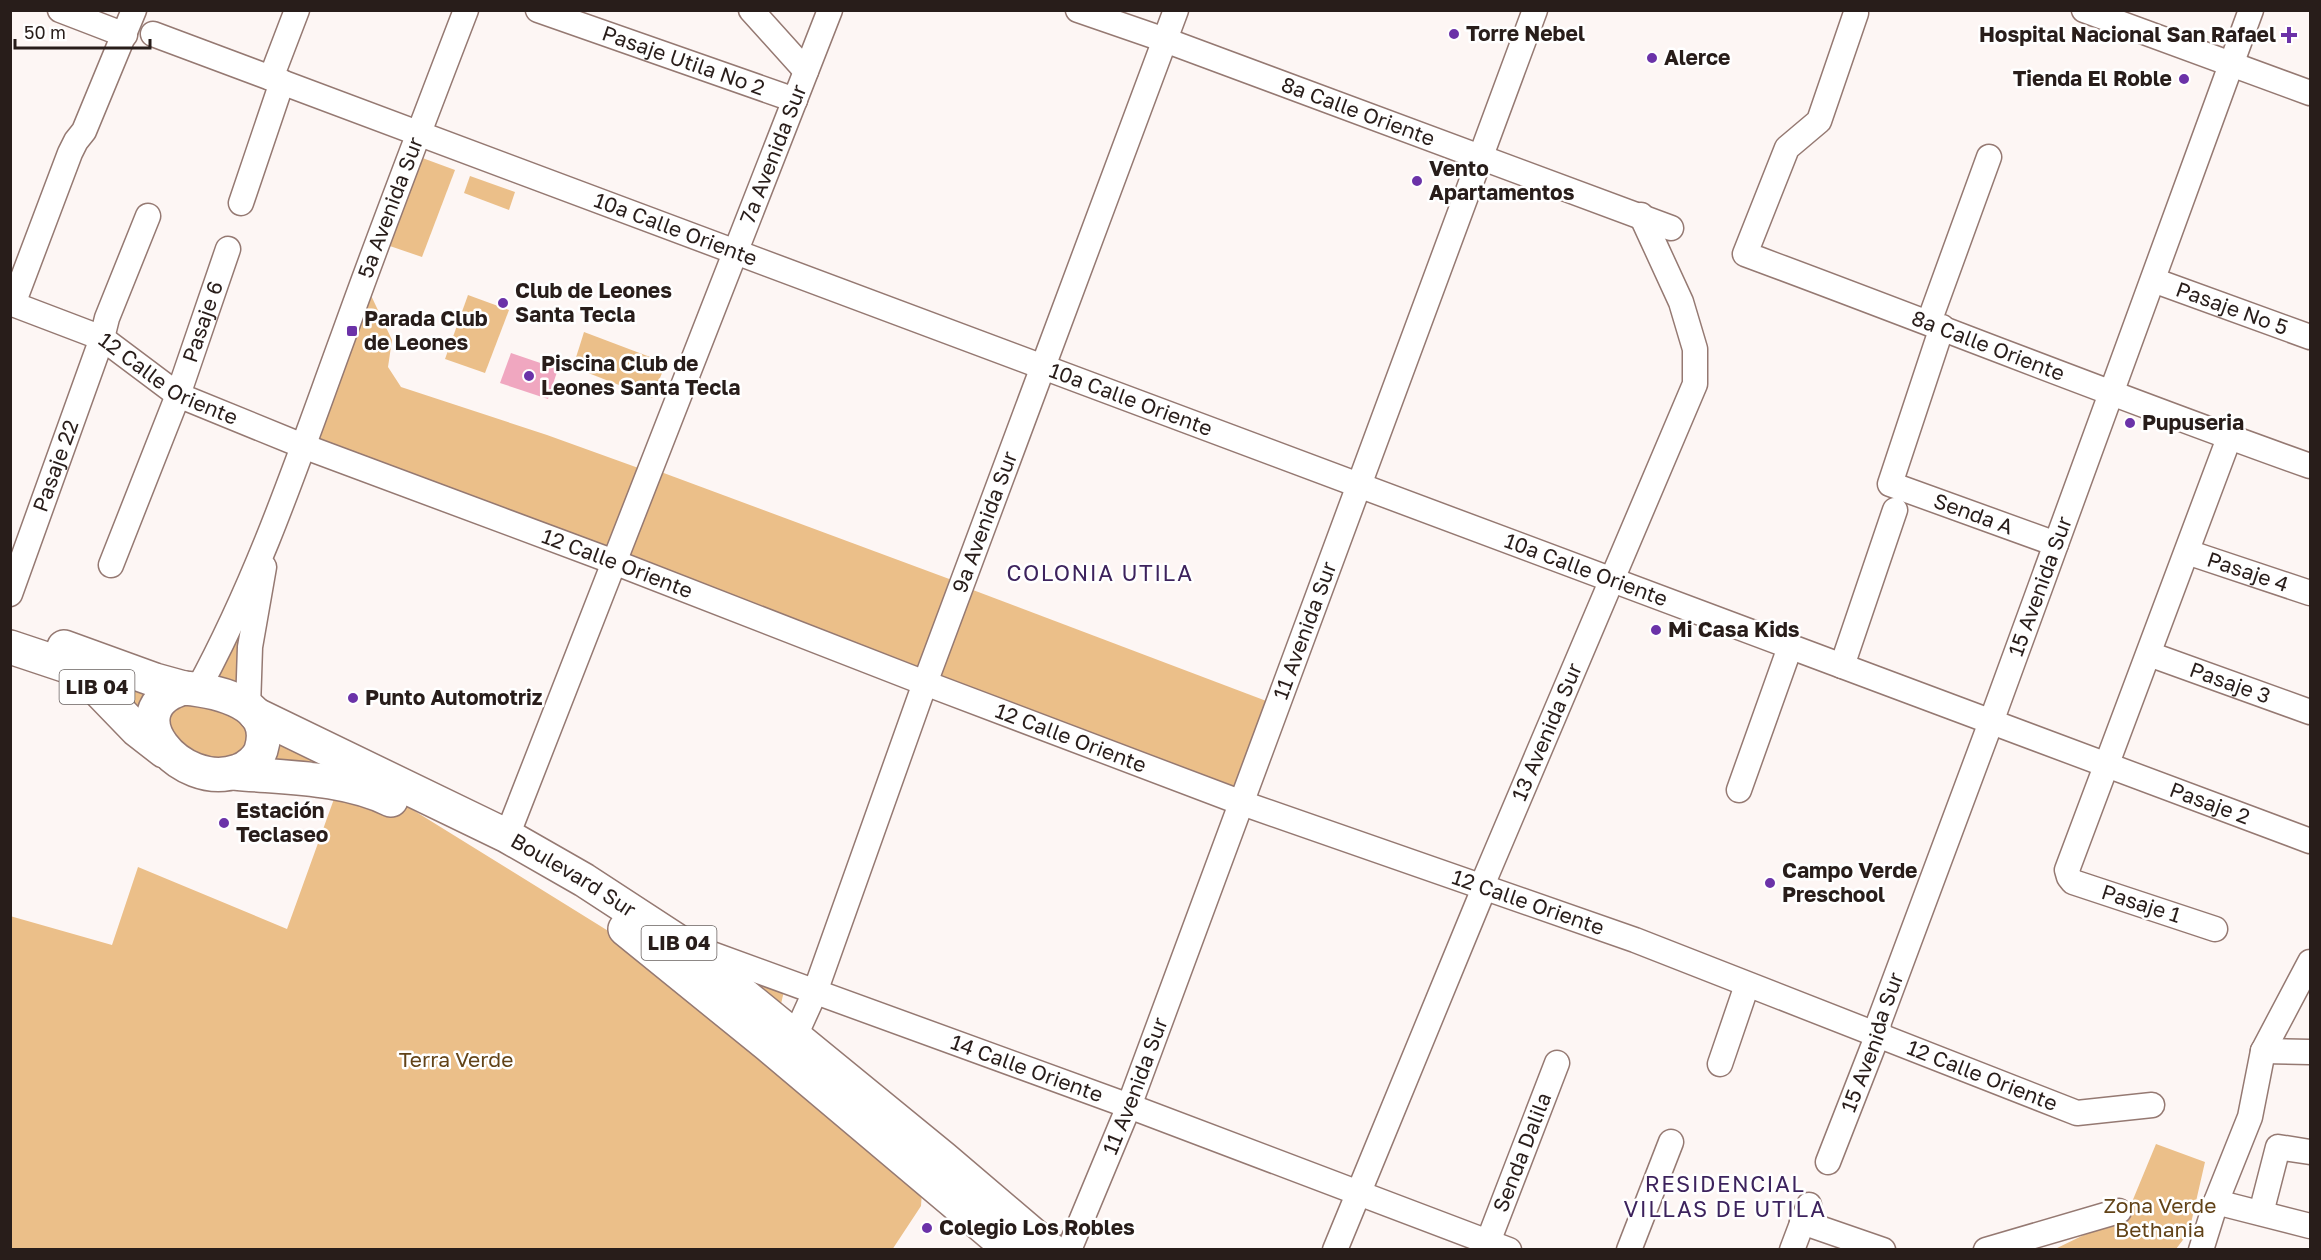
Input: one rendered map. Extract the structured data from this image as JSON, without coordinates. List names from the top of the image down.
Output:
{
  "streets": {
    "highway": ["LIB 04", "Boulevard Sur"],
    "street": [
      "Pasaje Utila No 2",
      "8a Calle Oriente",
      "7a Avenida Sur",
      "5a Avenida Sur",
      "10a Calle Oriente",
      "Pasaje No 5",
      "Pasaje 6",
      "12 Calle Oriente",
      "Pasaje 22",
      "Senda A",
      "9a Avenida Sur",
      "Pasaje 4",
      "15 Avenida Sur",
      "11 Avenida Sur",
      "Pasaje 3",
      "13 Avenida Sur",
      "Pasaje 2",
      "Pasaje 1",
      "14 Calle Oriente",
      "Senda Dalila"
    ]
  },
  "crossings": [
    ["Pasaje Utila No 2", "7a Avenida Sur"],
    ["8a Calle Oriente", "Senda A"],
    ["8a Calle Oriente", "9a Avenida Sur"],
    ["8a Calle Oriente", "15 Avenida Sur"],
    ["8a Calle Oriente", "11 Avenida Sur"],
    ["8a Calle Oriente", "13 Avenida Sur"],
    ["7a Avenida Sur", "10a Calle Oriente"],
    ["7a Avenida Sur", "12 Calle Oriente"],
    ["7a Avenida Sur", "Boulevard Sur"],
    ["5a Avenida Sur", "10a Calle Oriente"],
    ["5a Avenida Sur", "12 Calle Oriente"],
    ["5a Avenida Sur", "LIB 04"],
    ["5a Avenida Sur", "Boulevard Sur"],
    ["10a Calle Oriente", "9a Avenida Sur"],
    ["10a Calle Oriente", "15 Avenida Sur"],
    ["10a Calle Oriente", "11 Avenida Sur"],
    ["10a Calle Oriente", "13 Avenida Sur"],
    ["10a Calle Oriente", "Pasaje 2"],
    ["10a Calle Oriente", "Pasaje 1"],
    ["Pasaje No 5", "15 Avenida Sur"],
    ["Pasaje 6", "12 Calle Oriente"],
    ["12 Calle Oriente", "Pasaje 22"],
    ["12 Calle Oriente", "9a Avenida Sur"],
    ["12 Calle Oriente", "15 Avenida Sur"],
    ["12 Calle Oriente", "11 Avenida Sur"],
    ["12 Calle Oriente", "13 Avenida Sur"],
    ["Senda A", "15 Avenida Sur"],
    ["9a Avenida Sur", "Boulevard Sur"],
    ["9a Avenida Sur", "14 Calle Oriente"],
    ["11 Avenida Sur", "14 Calle Oriente"],
    ["LIB 04", "Boulevard Sur"],
    ["13 Avenida Sur", "14 Calle Oriente"],
    ["Pasaje 2", "Pasaje 1"],
    ["Boulevard Sur", "14 Calle Oriente"],
    ["14 Calle Oriente", "Senda Dalila"]
  ],
  "districts": ["COLONIA UTILA", "RESIDENCIAL VILLAS DE UTILA"],
  "parks": ["Terra Verde", "Zona Verde Bethania"],
  "places": {
    "other": [
      "Torre Nebel",
      "Alerce",
      "Tienda El Roble",
      "Vento Apartamentos",
      "Club de Leones Santa Tecla",
      "Piscina Club de Leones Santa Tecla",
      "Pupuseria",
      "Mi Casa Kids",
      "Punto Automotriz",
      "Estación Teclaseo",
      "Campo Verde Preschool",
      "Colegio Los Robles"
    ],
    "health": ["Hospital Nacional San Rafael"],
    "transit": ["Parada Club de Leones"]
  },
  "scale_bar": "50 m"
}
